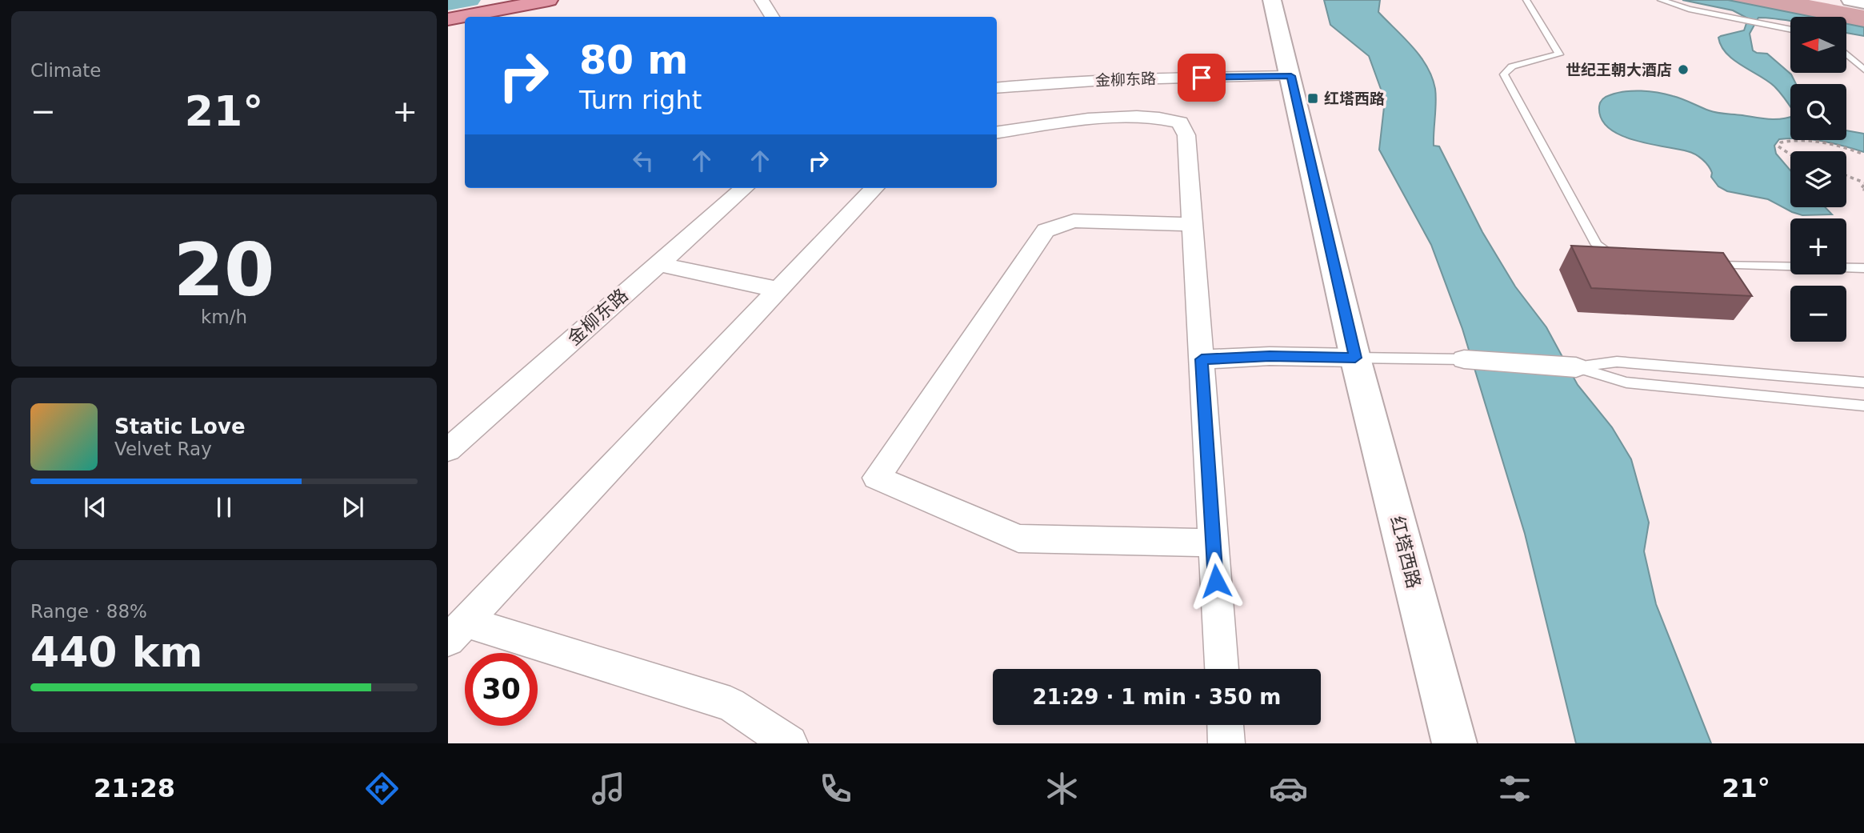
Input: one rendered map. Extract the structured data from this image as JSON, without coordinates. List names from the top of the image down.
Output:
{
  "streets": {
    "street": ["金柳东路", "红塔西路"]
  },
  "crossings": [
    ["金柳东路", "红塔西路"]
  ],
  "places": {
    "other": ["世纪王朝大酒店"],
    "transit": ["红塔西路"]
  },
  "north": "left",
  "page": {
    "tile": [
      "Climate",
      ["20", "km/h"],
      ["Range · 88%", "440 km"]
    ],
    "map_buttons": ["+", "−"],
    "turn": ["80 m", "Turn right"],
    "heat": ["−", "21°", "+"],
    "song": ["Static Love", "Velvet Ray"],
    "limit": "30",
    "trip": "21:29 · 1 min · 350 m",
    "tabs": ["21:28", "21°"]
  }
}
